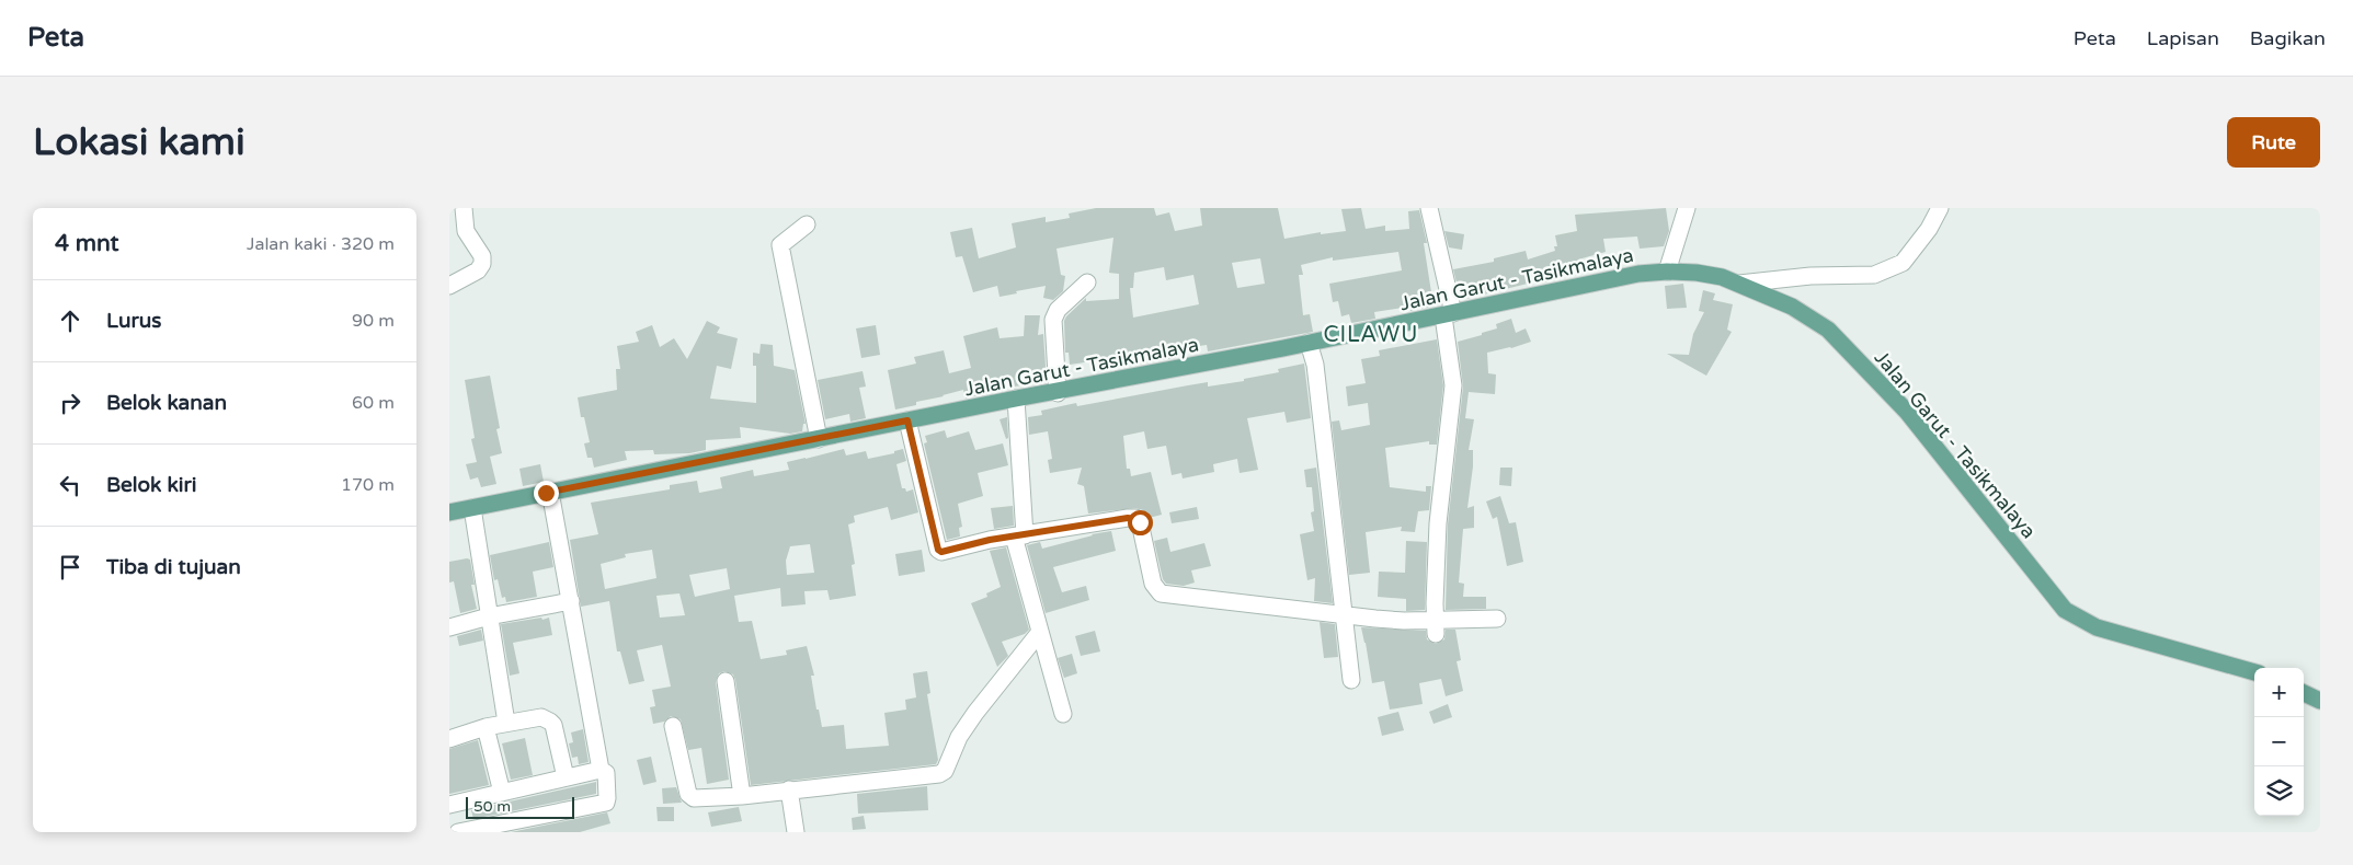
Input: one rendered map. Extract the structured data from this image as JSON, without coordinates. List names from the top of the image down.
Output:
{
  "streets": {
    "main road": ["Jalan Garut - Tasikmalaya"]
  },
  "districts": ["CILAWU"],
  "scale_bar": "50 m",
  "page": {
    "header": "Peta",
    "nav": ["Peta", "Lapisan", "Bagikan"],
    "buttons": "Rute",
    "title": "Lokasi kami",
    "heading": ["4 mnt", "Jalan kaki · 320 m"],
    "list": [
      ["Lurus", "90 m"],
      ["Belok kanan", "60 m"],
      ["Belok kiri", "170 m"],
      "Tiba di tujuan"
    ],
    "map_buttons": ["+", "−"],
    "scale": "50 m"
  }
}
